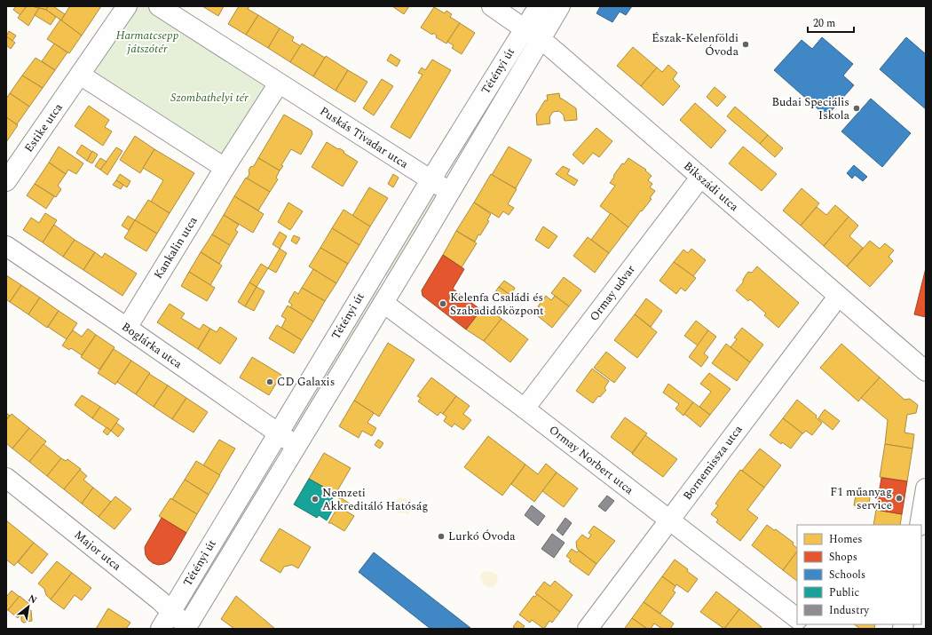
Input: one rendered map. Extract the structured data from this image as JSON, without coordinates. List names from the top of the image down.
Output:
{
  "streets": {
    "street": [
      "Tétényi út",
      "Estike utca",
      "Puskás Tivadar utca",
      "Bikszádi utca",
      "Kankalin utca",
      "Ormay udvar",
      "Boglárka utca",
      "Ormay Norbert utca",
      "Bornemissza utca",
      "Major utca"
    ]
  },
  "crossings": [
    ["Tétényi út", "Puskás Tivadar utca"],
    ["Tétényi út", "Bikszádi utca"],
    ["Tétényi út", "Boglárka utca"],
    ["Tétényi út", "Ormay Norbert utca"],
    ["Tétényi út", "Major utca"],
    ["Bikszádi utca", "Ormay udvar"],
    ["Bikszádi utca", "Bornemissza utca"],
    ["Kankalin utca", "Boglárka utca"],
    ["Ormay udvar", "Ormay Norbert utca"],
    ["Ormay Norbert utca", "Bornemissza utca"]
  ],
  "parks": ["Harmatcsepp játszótér", "Szombathelyi tér"],
  "places": [
    "Észak-Kelenföldi Óvoda",
    "Budai Speciális Iskola",
    "Kelenfa Családi és Szabadidőközpont",
    "CD Galaxis",
    "F1 műanyag service",
    "Nemzeti Akkreditáló Hatóság",
    "Lurkó Óvoda"
  ],
  "legend": [
    "Homes",
    "Shops",
    "Schools",
    "Public",
    "Industry"
  ],
  "scale_bar": "20 m",
  "north": "top right"
}
